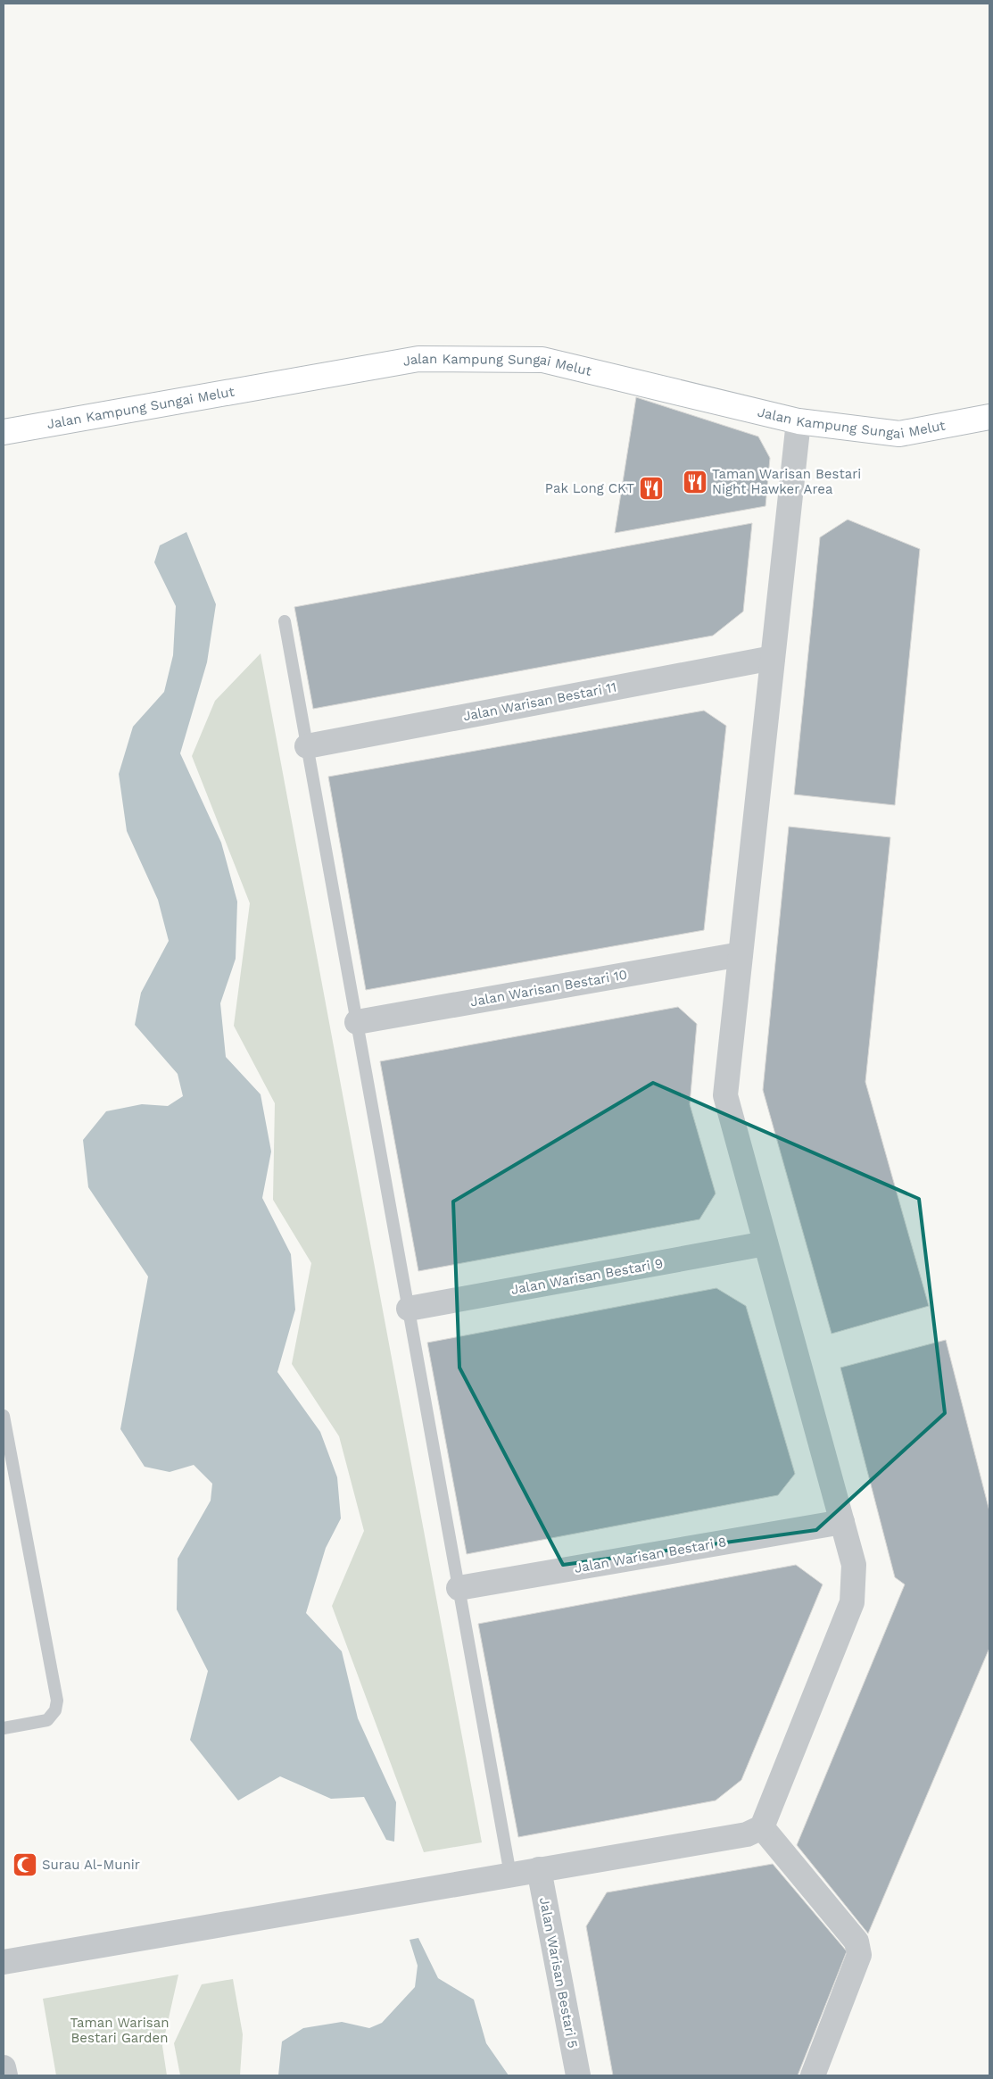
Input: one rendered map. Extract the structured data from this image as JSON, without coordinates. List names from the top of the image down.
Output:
{
  "streets": {
    "main road": ["Jalan Kampung Sungai Melut"],
    "street": [
      "Jalan Warisan Bestari 11",
      "Jalan Warisan Bestari 10",
      "Jalan Warisan Bestari 9",
      "Jalan Warisan Bestari 8",
      "Jalan Warisan Bestari 5"
    ]
  },
  "parks": ["Taman Warisan Bestari Garden"],
  "places": {
    "restaurant": ["Taman Warisan Bestari Night Hawker Area", "Pak Long CKT"],
    "mosque": ["Surau Al-Munir"]
  }
}
